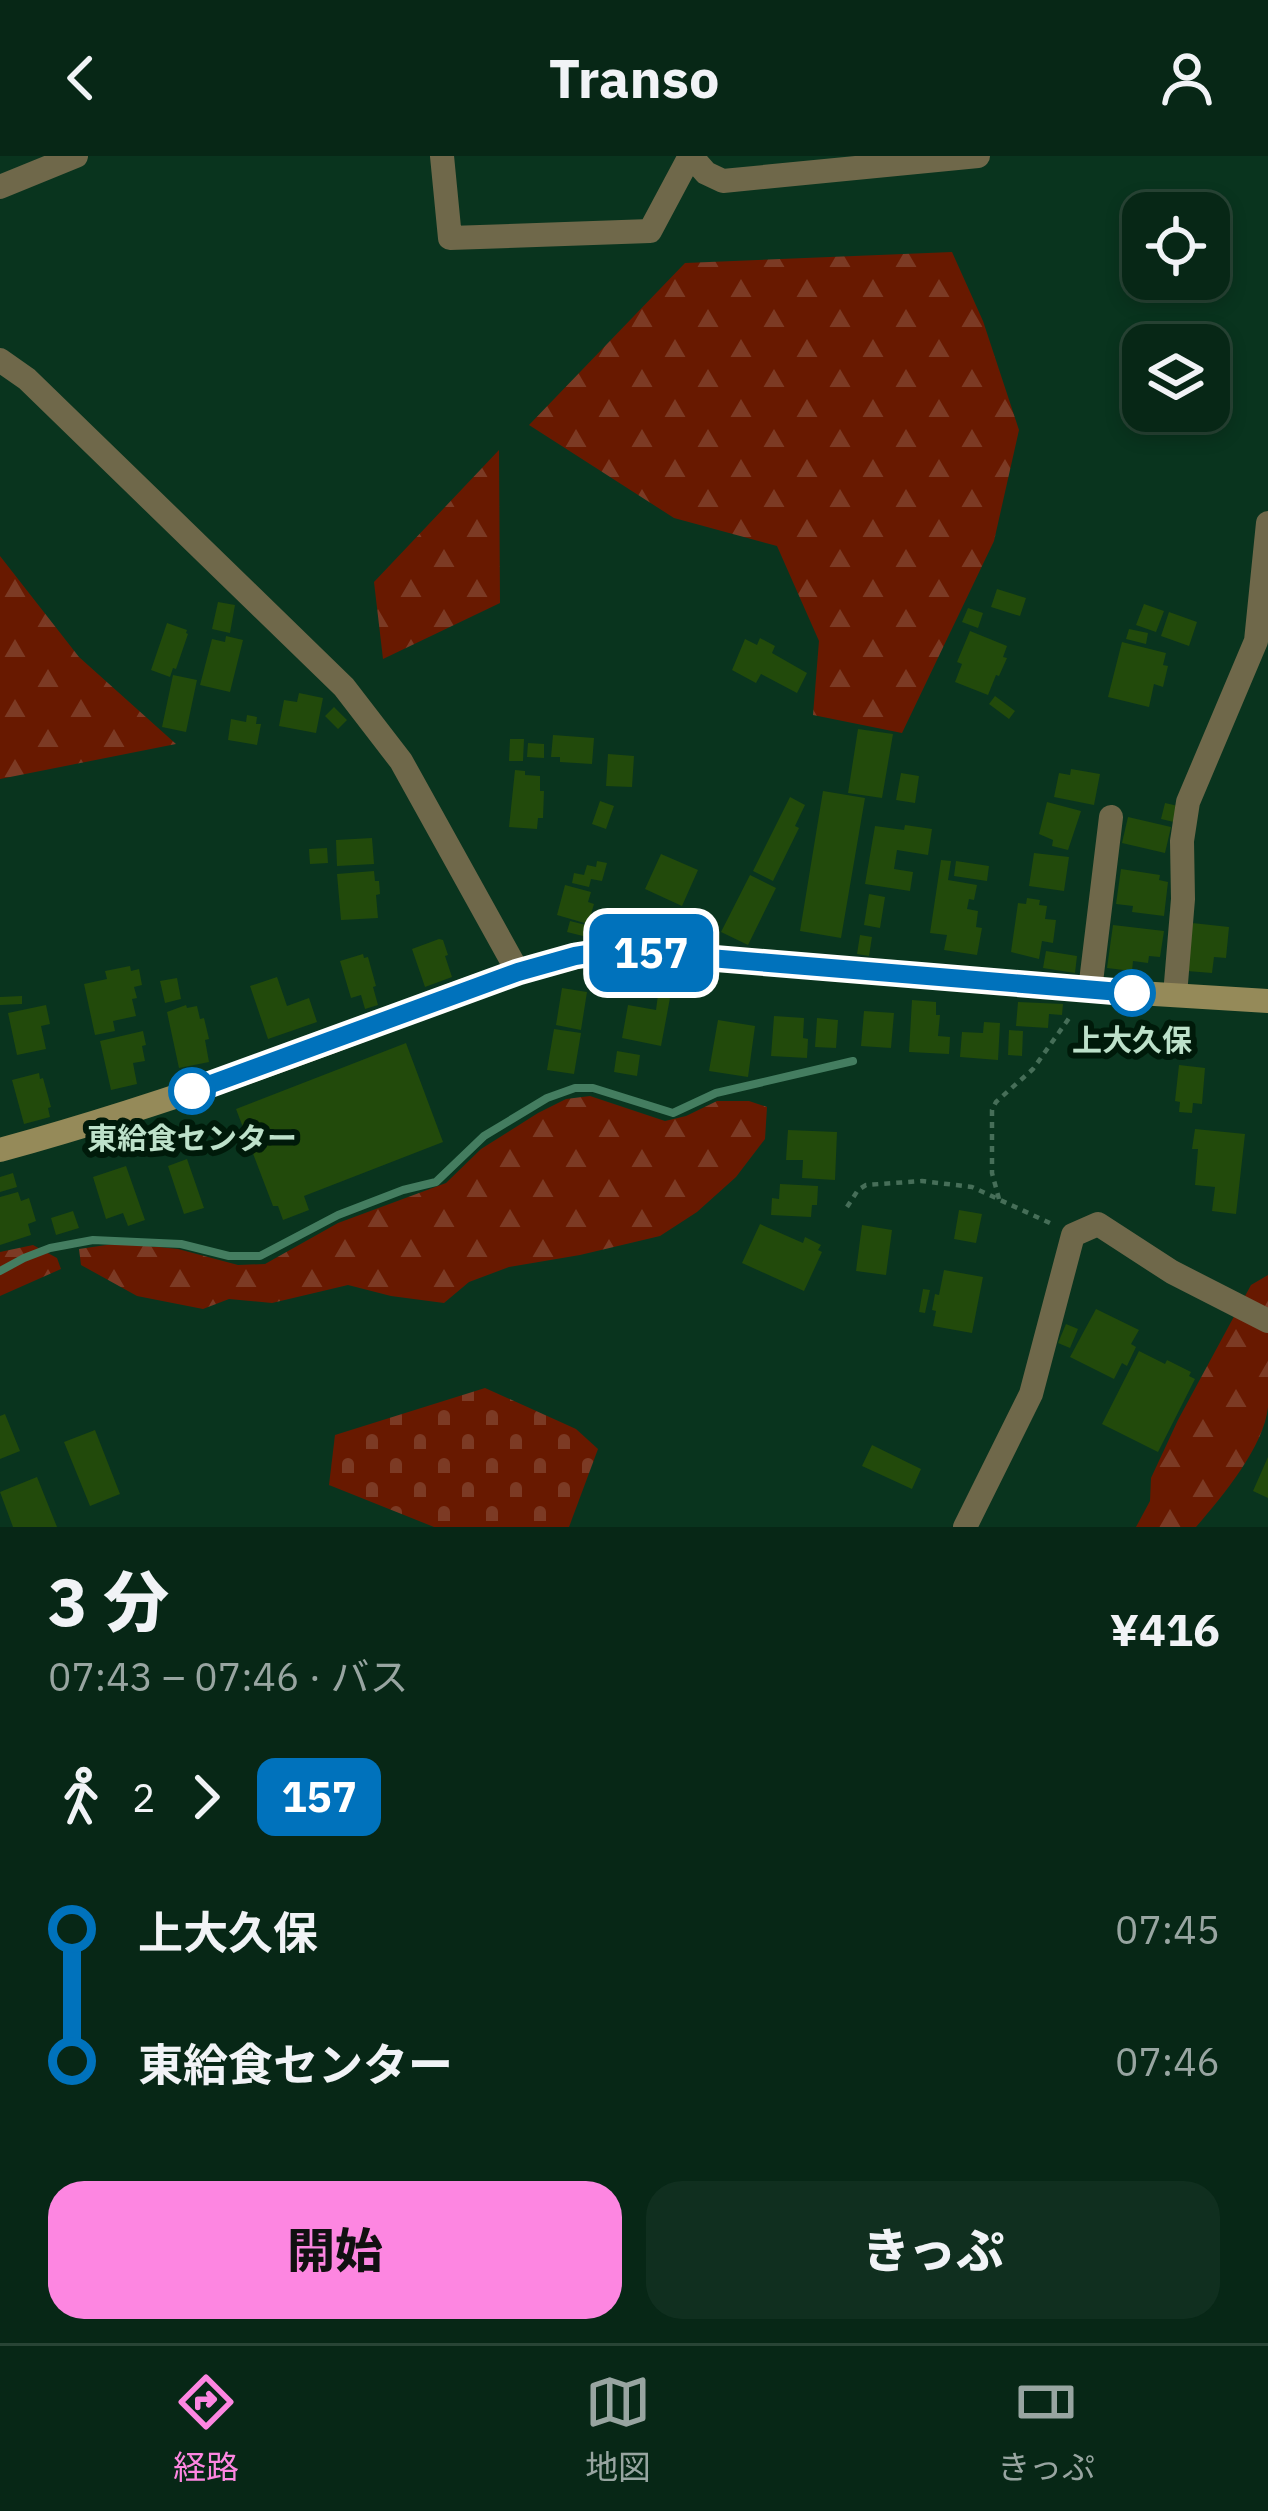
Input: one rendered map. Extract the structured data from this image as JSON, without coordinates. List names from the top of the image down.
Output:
{
  "places": ["上大久保", "東給食センター"],
  "lines": ["bus line 157"],
  "page": {
    "header": "Transo",
    "on_map": "157",
    "heading": ["3 分", "07:43 – 07:46 · バス", "¥416"],
    "legs": ["2", "157"],
    "list": [
      {
        "name": "上大久保",
        "value": "07:45"
      },
      {
        "name": "東給食センター",
        "value": "07:46"
      }
    ],
    "buttons": ["開始", "きっぷ"],
    "tabs": ["経路", "地図", "きっぷ"]
  }
}
